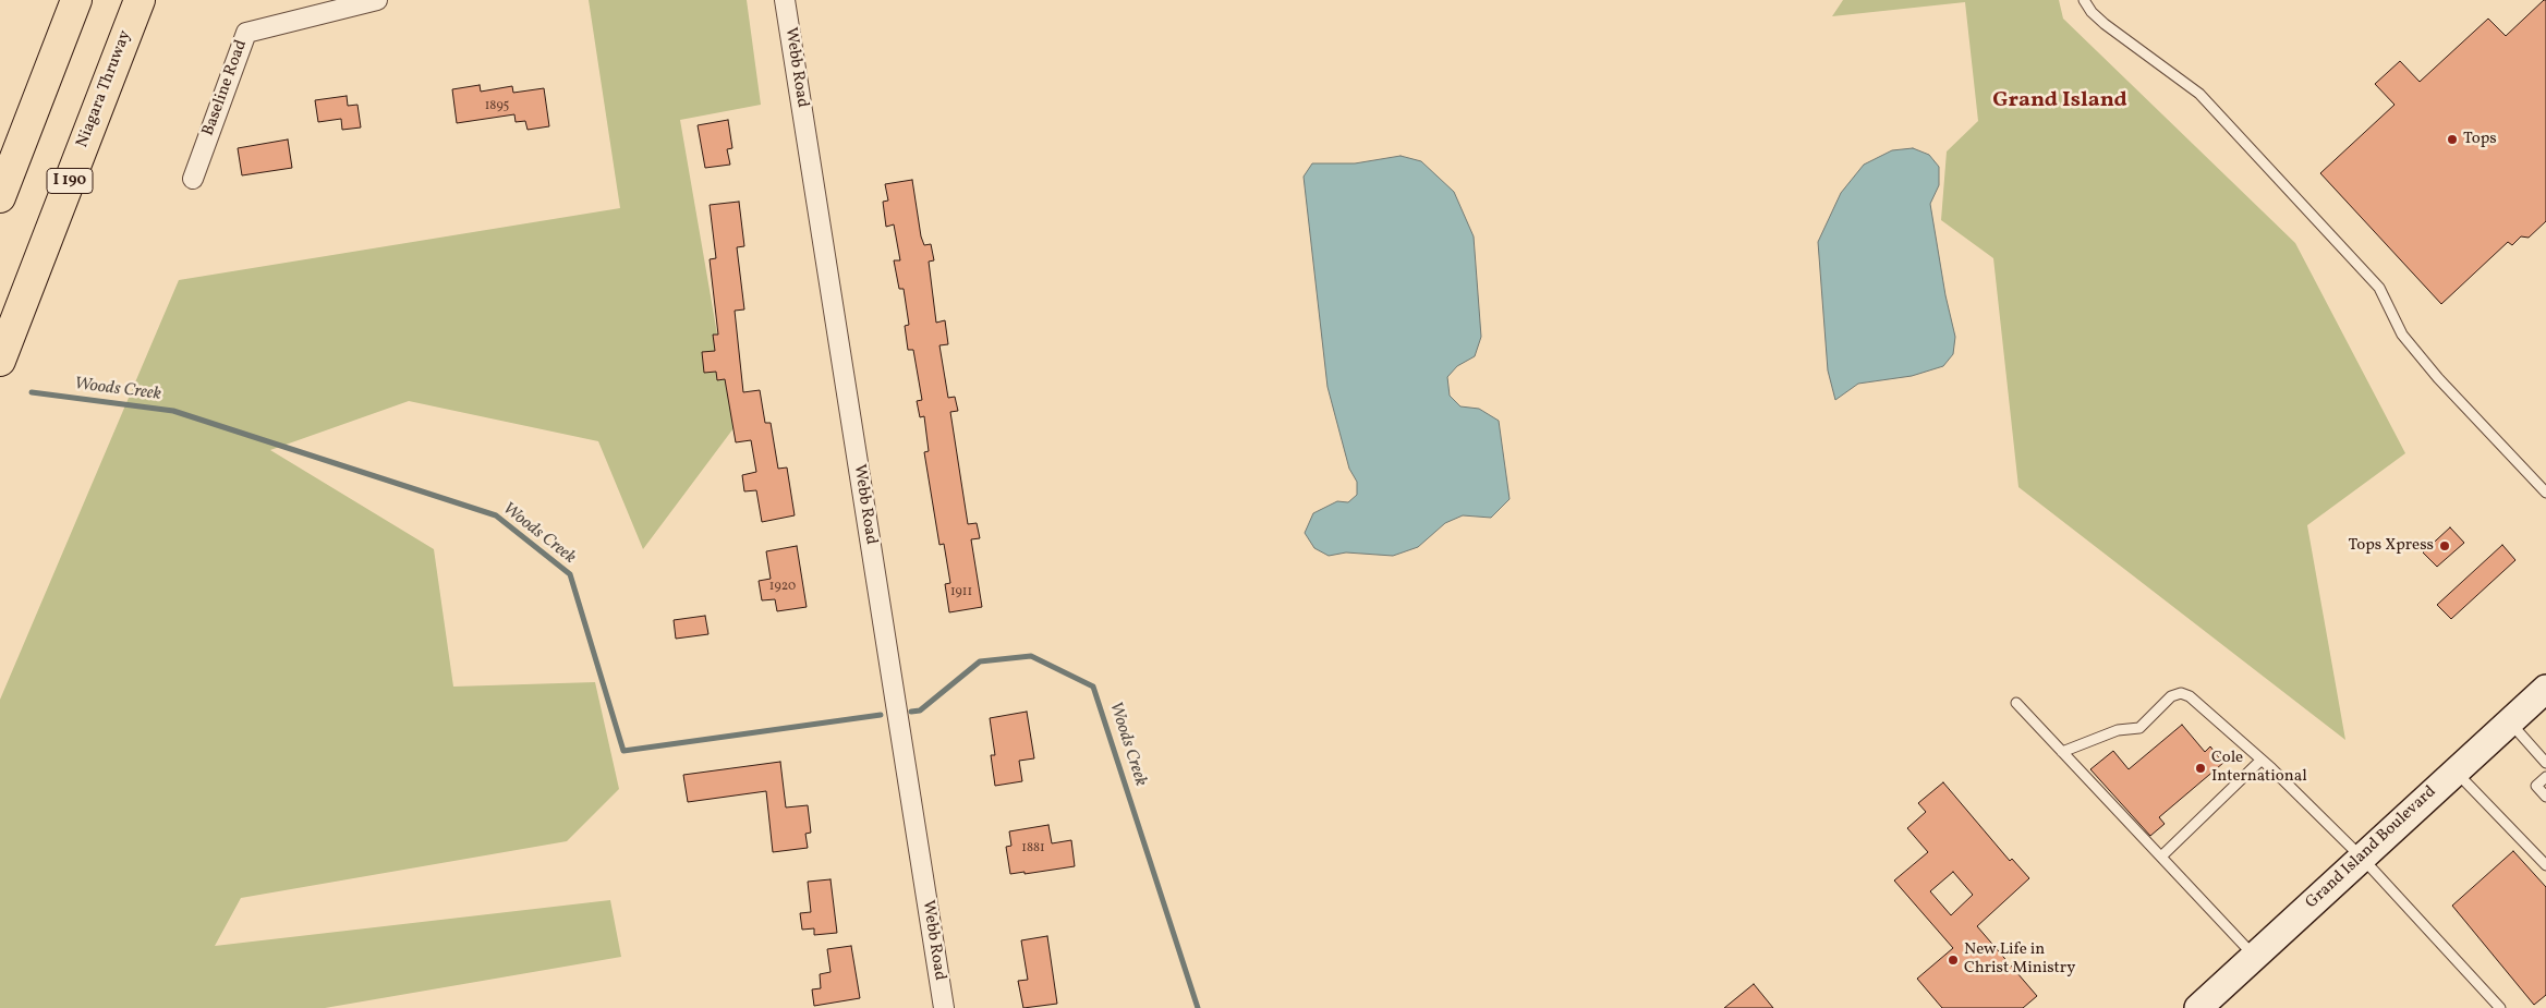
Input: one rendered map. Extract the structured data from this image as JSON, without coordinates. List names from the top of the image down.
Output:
{
  "streets": {
    "highway": ["Niagara Thruway", "I 190"],
    "main road": ["Grand Island Boulevard"],
    "street": ["Webb Road", "Baseline Road"]
  },
  "districts": ["Grand Island"],
  "water": ["Woods Creek"],
  "places": [
    "Tops",
    "Tops Xpress",
    "Cole International",
    "New Life in Christ Ministry"
  ],
  "house_numbers": [
    "1895",
    "1920",
    "1911",
    "1881"
  ]
}
